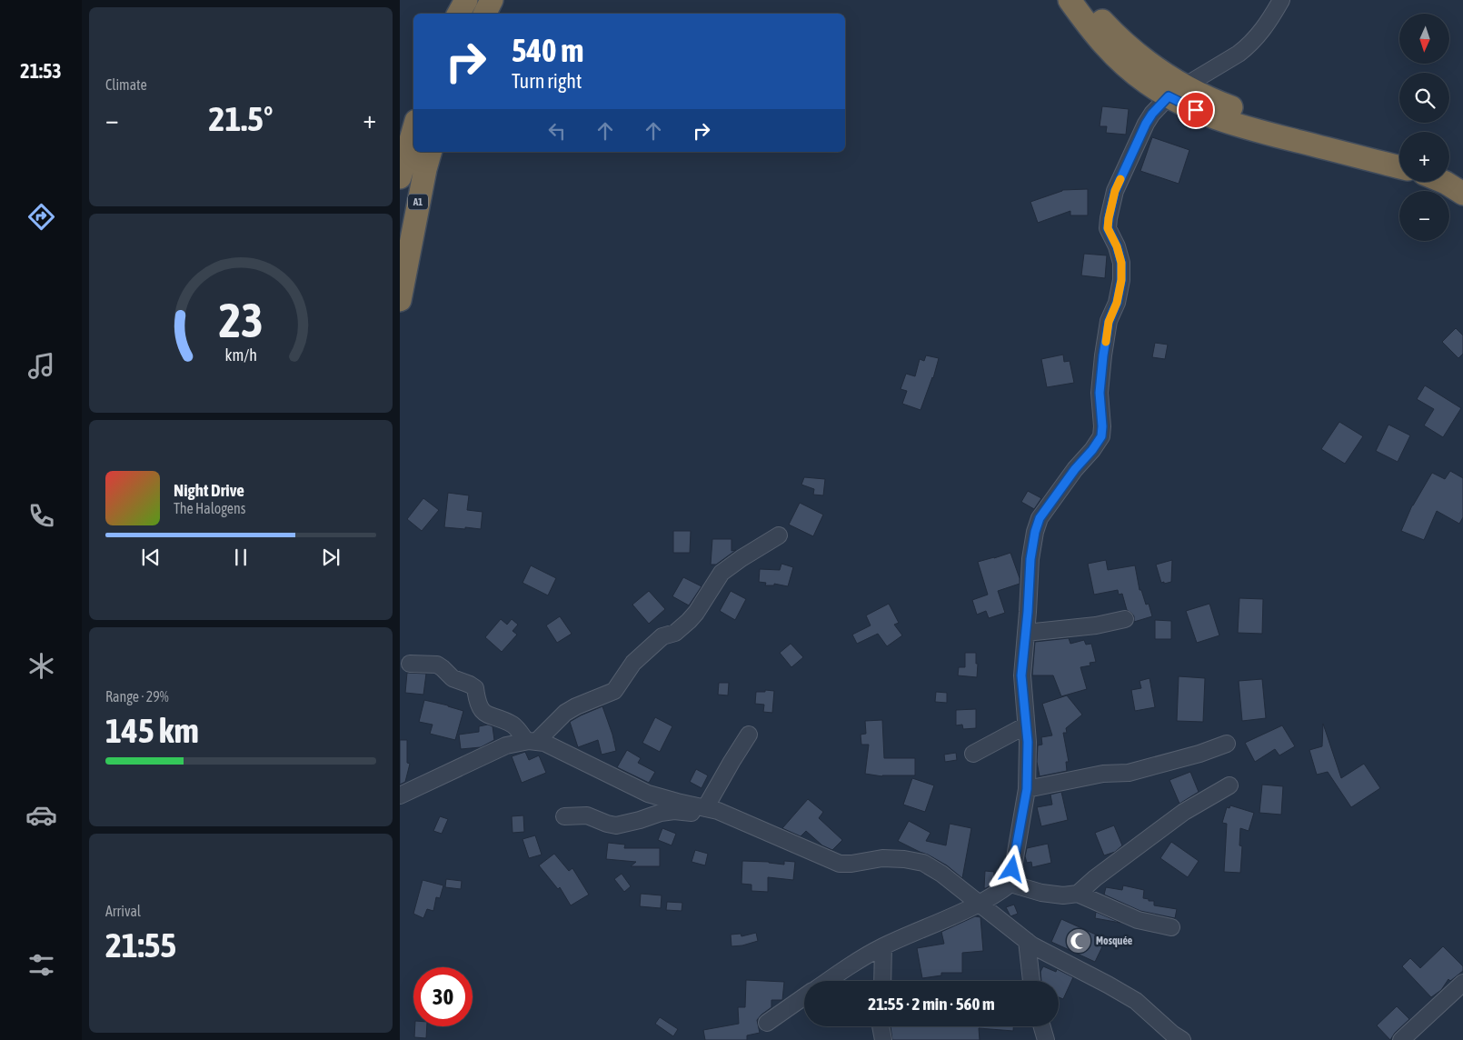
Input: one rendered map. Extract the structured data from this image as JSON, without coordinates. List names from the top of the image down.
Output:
{
  "streets": {
    "highway": ["A1"]
  },
  "places": {
    "mosque": ["Mosquée"]
  },
  "north": "bottom",
  "page": {
    "tabs": "21:53",
    "tile": [
      "Climate",
      ["Range · 29%", "145 km"],
      ["Arrival", "21:55"]
    ],
    "map_buttons": ["+", "−"],
    "turn": ["540 m", "Turn right"],
    "heat": ["−", "21.5°", "+"],
    "song": ["Night Drive", "The Halogens"],
    "limit": "30",
    "trip": "21:55 · 2 min · 560 m",
    "gauge": ["23", "km/h"]
  }
}
